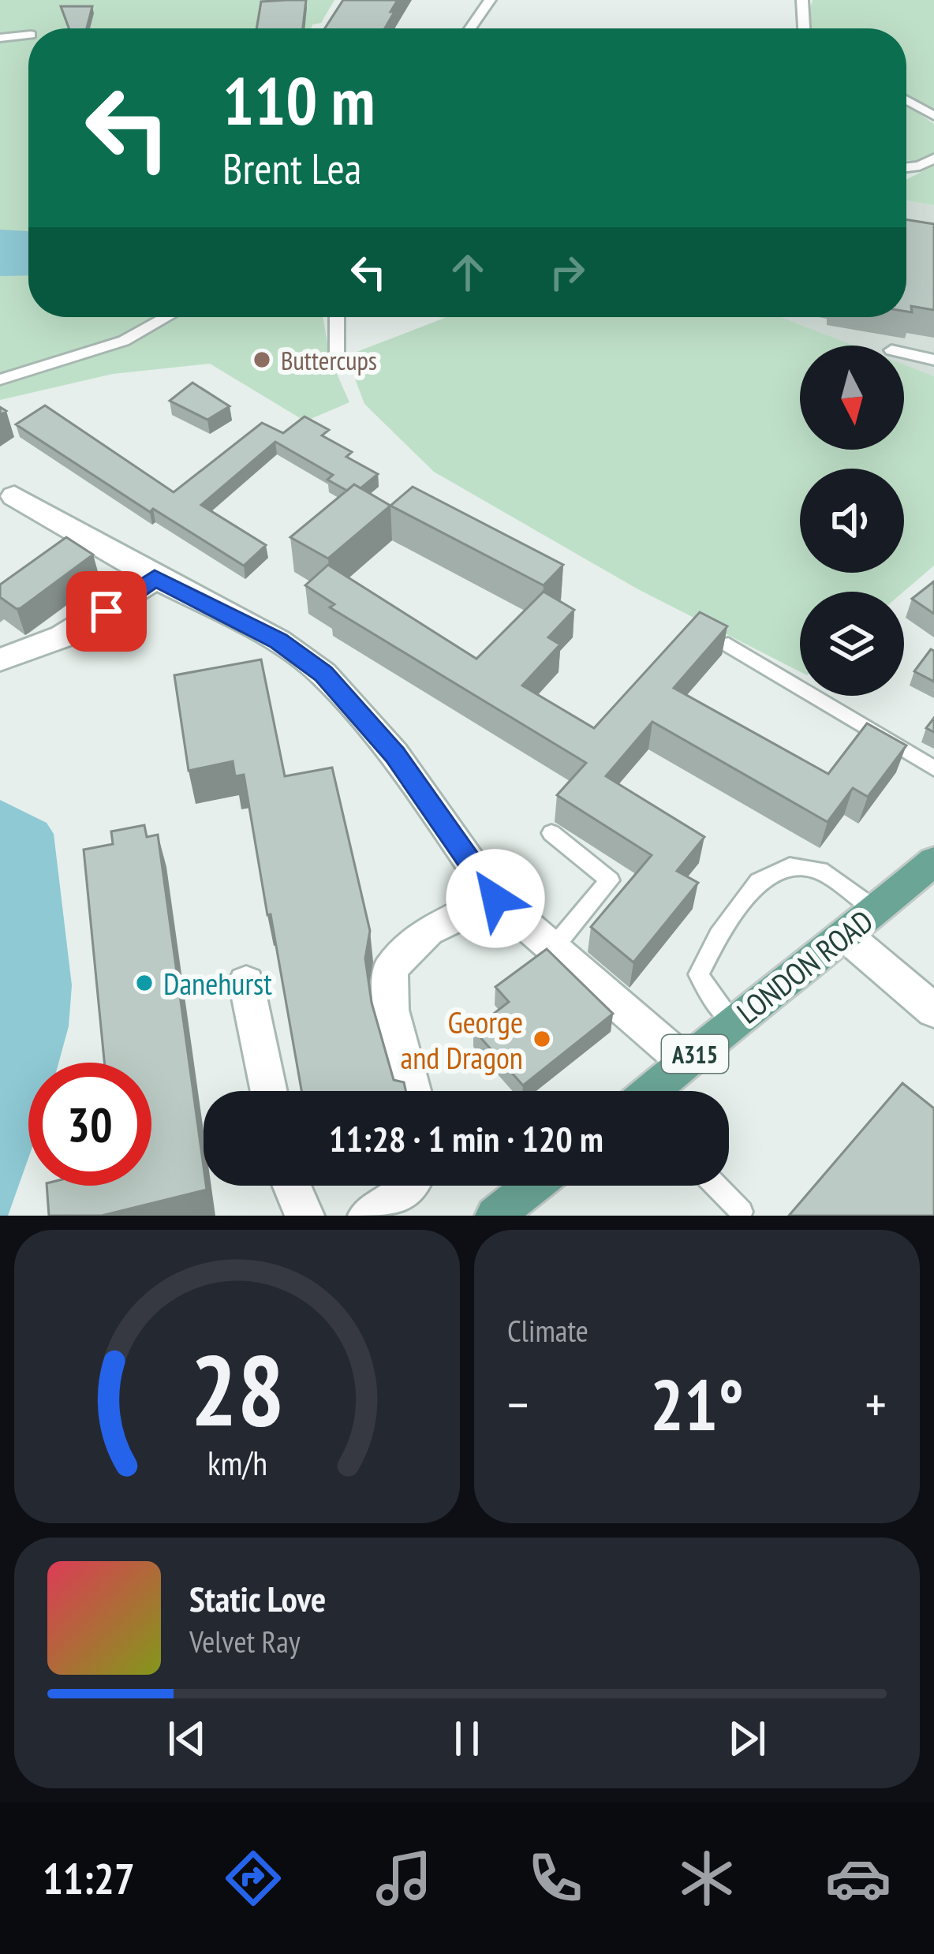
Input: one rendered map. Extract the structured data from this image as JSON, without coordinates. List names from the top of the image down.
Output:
{
  "streets": {
    "main road": ["LONDON ROAD", "A315"]
  },
  "places": ["Buttercups", "Danehurst", "George and Dragon"],
  "north": "bottom",
  "page": {
    "turn": ["110 m", "Brent Lea"],
    "limit": "30",
    "trip": "11:28 · 1 min · 120 m",
    "tile": "Climate",
    "heat": ["−", "21°", "+"],
    "song": ["Static Love", "Velvet Ray"],
    "tabs": "11:27",
    "gauge": ["28", "km/h"]
  }
}
